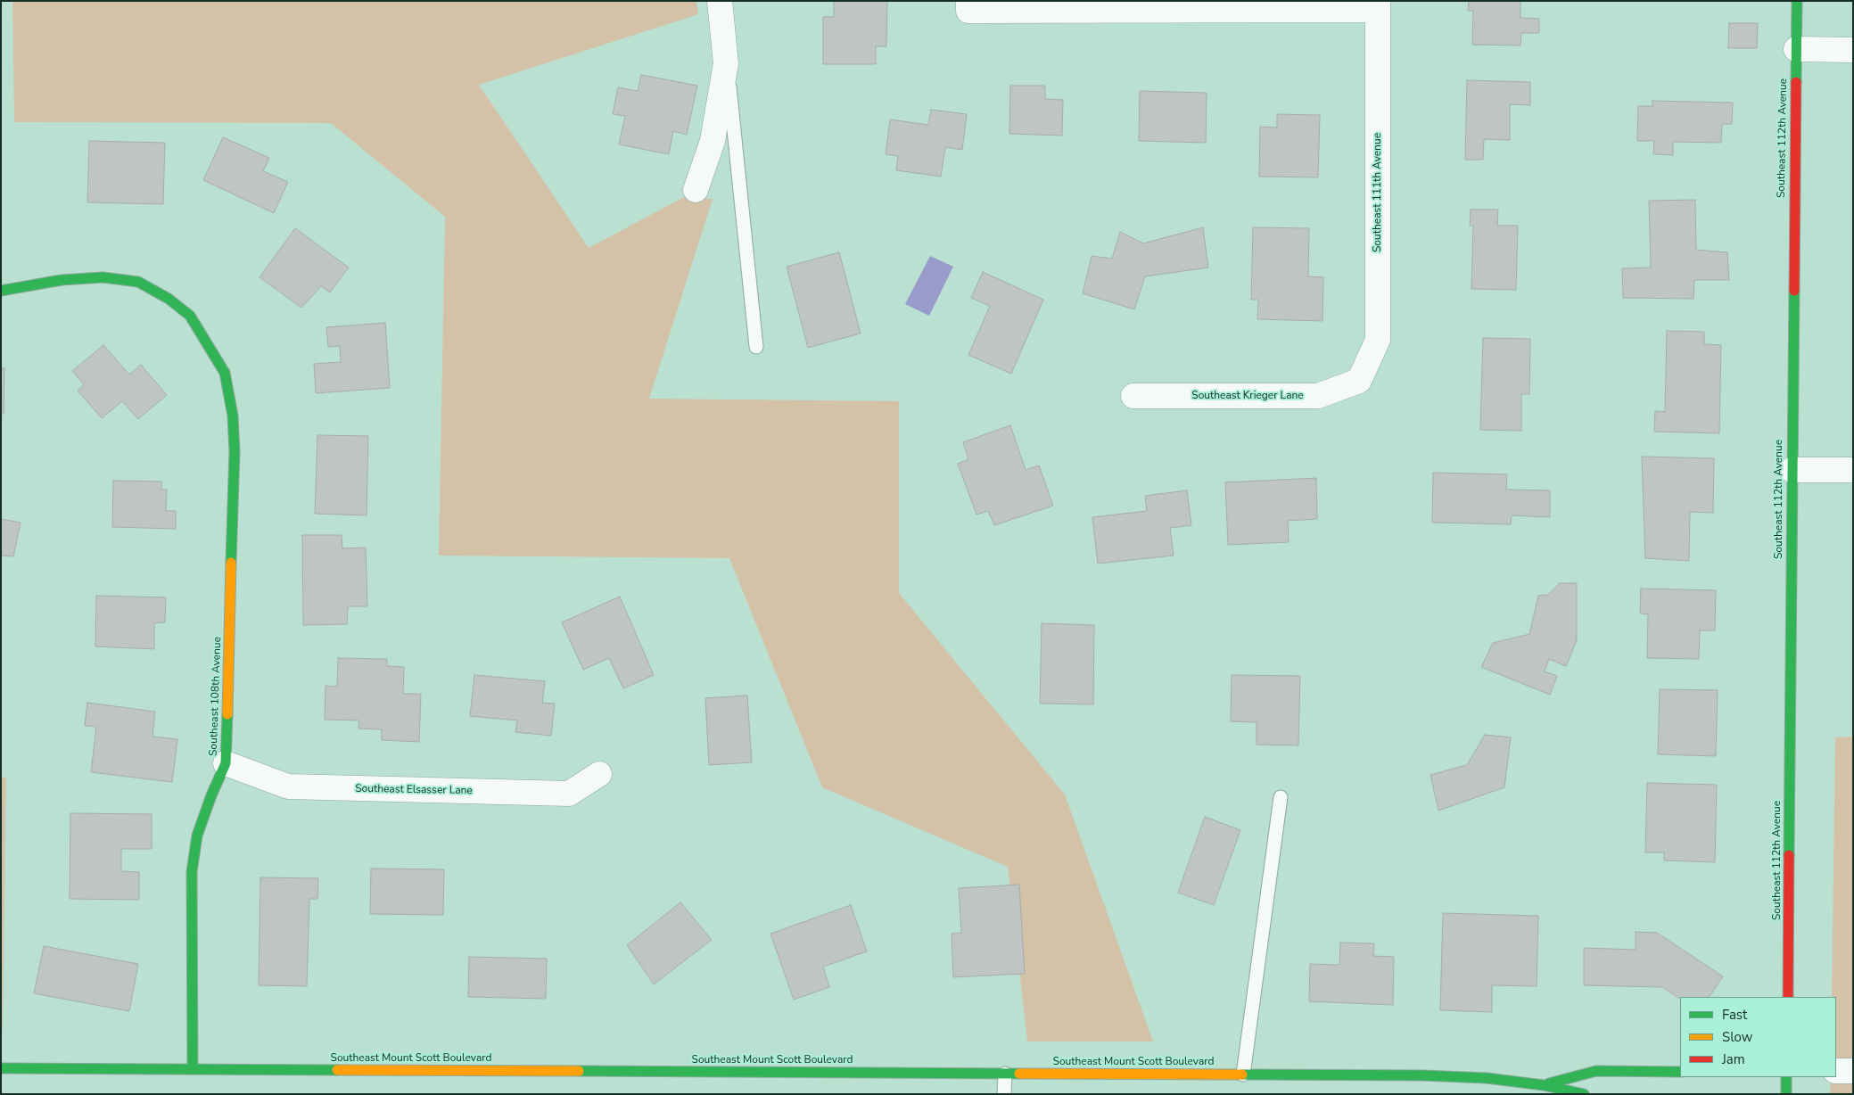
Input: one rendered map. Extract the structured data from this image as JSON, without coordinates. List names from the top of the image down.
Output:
{
  "streets": {
    "street": [
      "Southeast 112th Avenue",
      "Southeast 111th Avenue",
      "Southeast Krieger Lane",
      "Southeast 108th Avenue",
      "Southeast Elsasser Lane",
      "Southeast Mount Scott Boulevard"
    ]
  },
  "crossings": [
    ["Southeast 111th Avenue", "Southeast Krieger Lane"],
    ["Southeast 108th Avenue", "Southeast Elsasser Lane"],
    ["Southeast 108th Avenue", "Southeast Mount Scott Boulevard"]
  ],
  "legend": ["Fast", "Slow", "Jam"]
}
